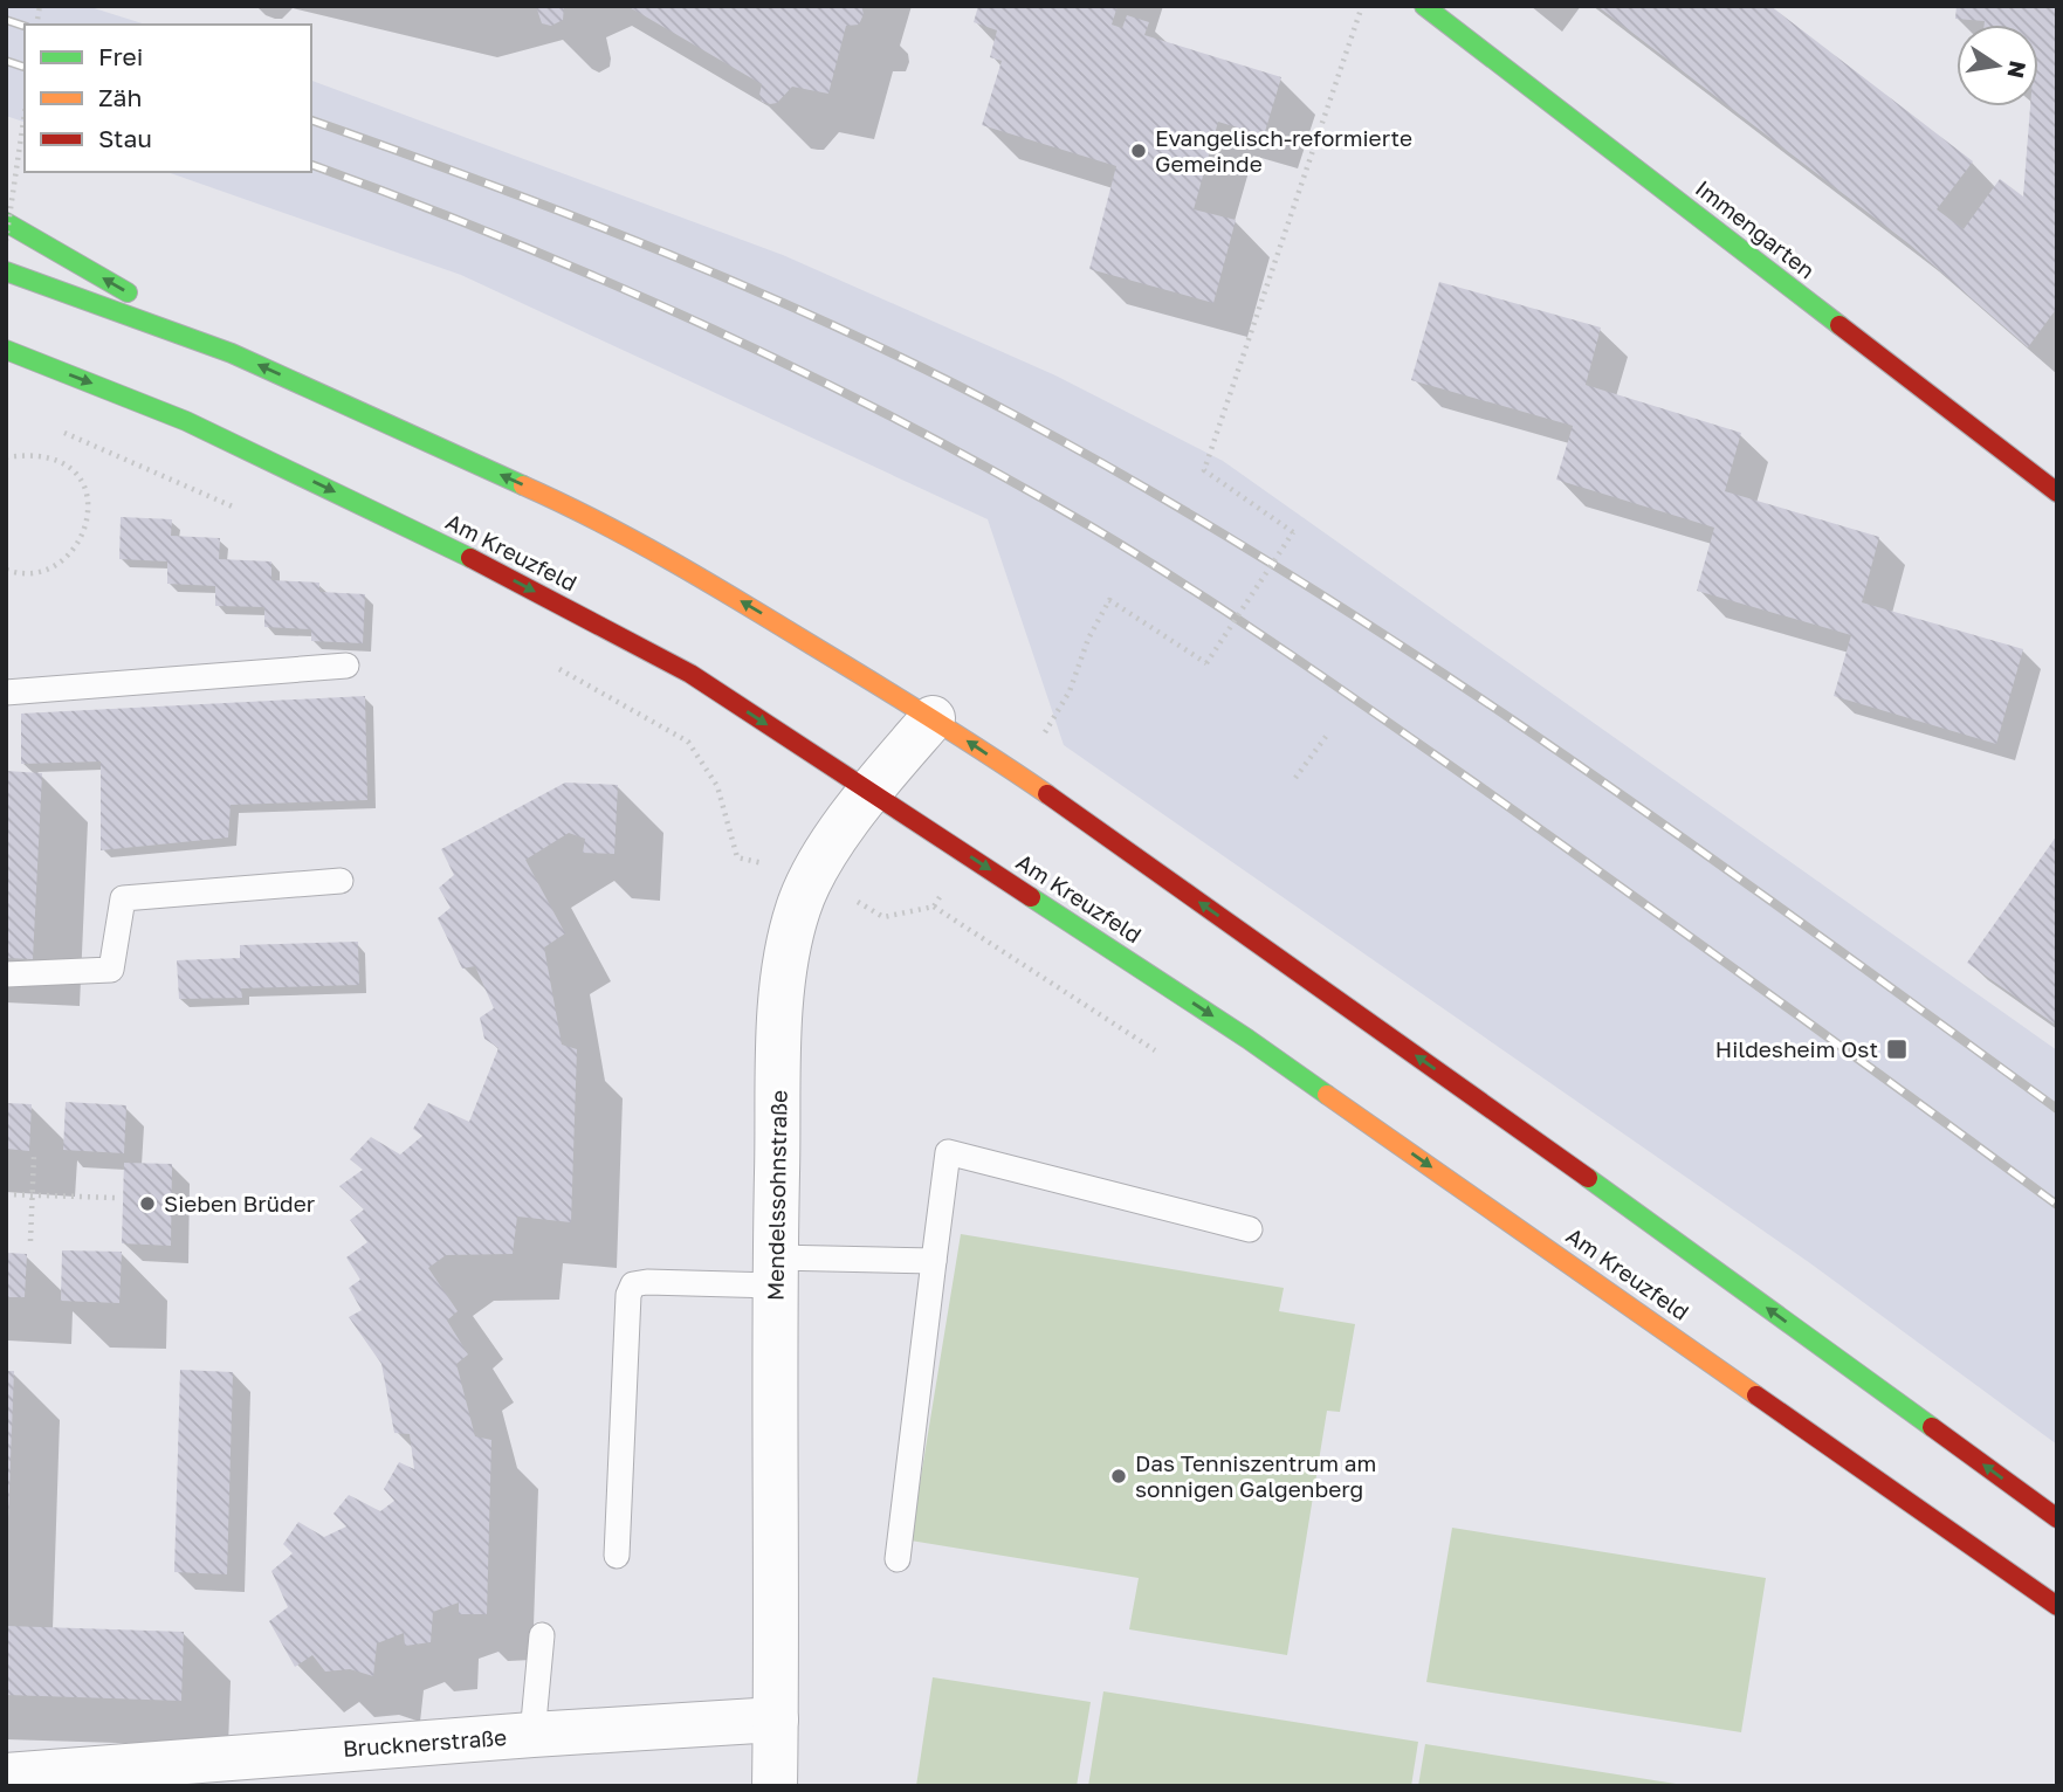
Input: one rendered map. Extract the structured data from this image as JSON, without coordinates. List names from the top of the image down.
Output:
{
  "streets": {
    "main road": ["Immengarten", "Am Kreuzfeld"],
    "street": ["Mendelssohnstraße", "Brucknerstraße"]
  },
  "crossings": [
    ["Am Kreuzfeld", "Mendelssohnstraße"],
    ["Mendelssohnstraße", "Brucknerstraße"]
  ],
  "places": {
    "other": ["Evangelisch-reformierte Gemeinde", "Sieben Brüder", "Das Tenniszentrum am sonnigen Galgenberg"],
    "transit": ["Hildesheim Ost"]
  },
  "legend": ["Frei", "Zäh", "Stau"],
  "north": "right"
}
